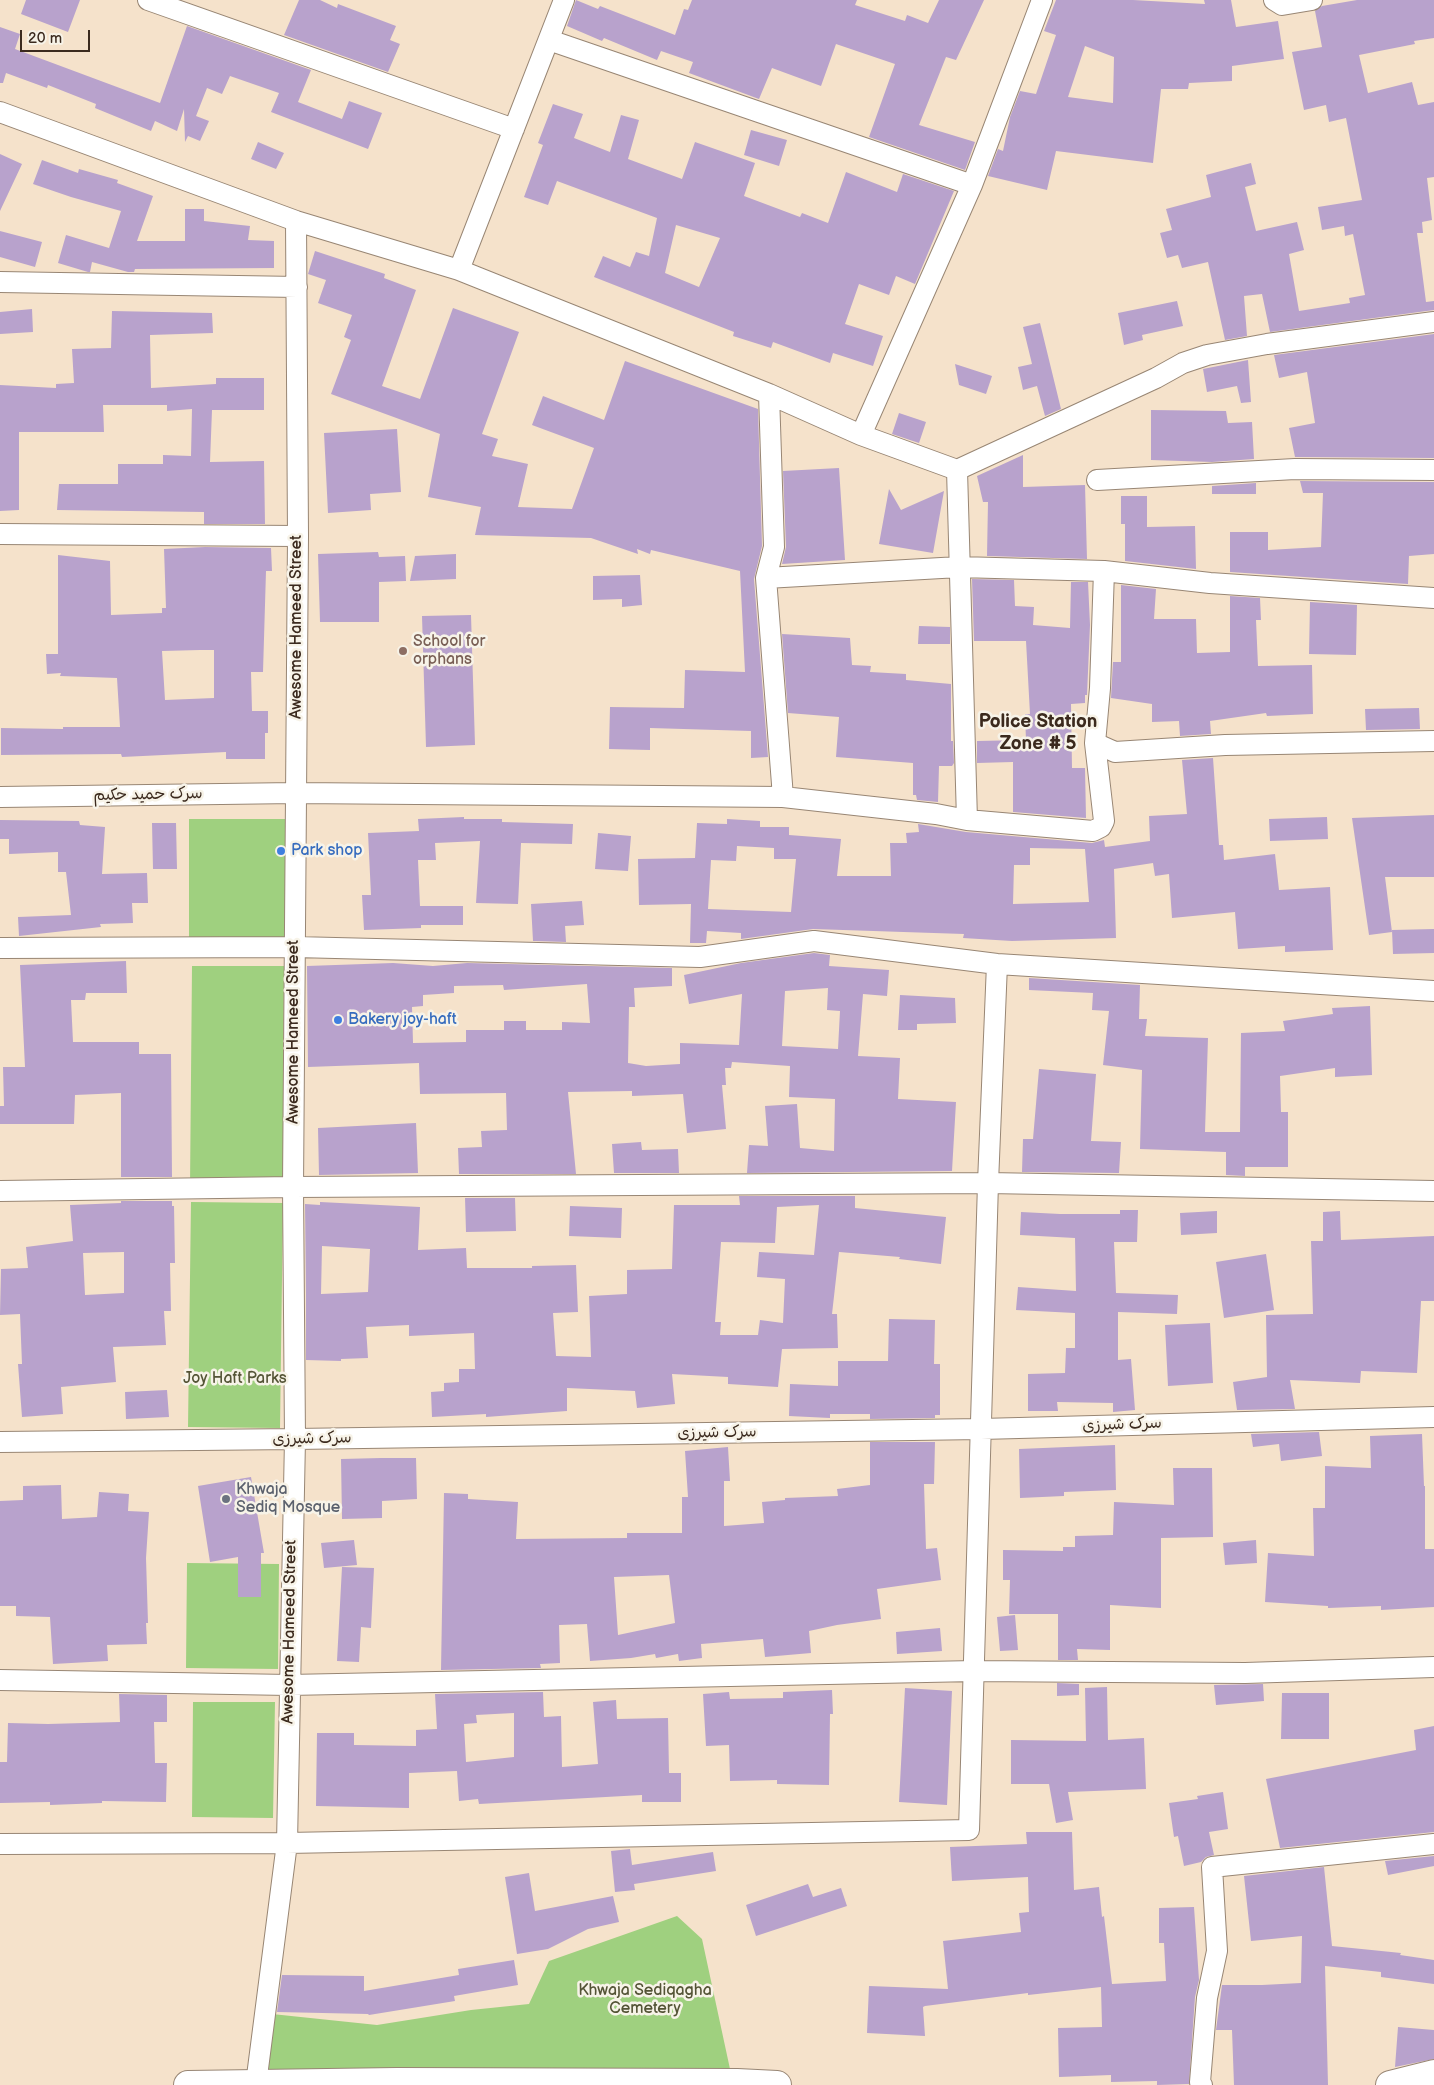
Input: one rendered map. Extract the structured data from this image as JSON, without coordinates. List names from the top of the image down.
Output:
{
  "streets": {
    "street": ["Awesome Hameed Street", "سرک حمید حکیم", "سرک شیرزی"]
  },
  "crossings": [
    ["Awesome Hameed Street", "سرک حمید حکیم"],
    ["Awesome Hameed Street", "سرک شیرزی"]
  ],
  "districts": ["Police Station Zone # 5"],
  "parks": ["Joy Haft Parks", "Khwaja Sediqagha Cemetery"],
  "places": [
    "School for orphans",
    "Park shop",
    "Bakery joy-haft",
    "Khwaja Sediq Mosque"
  ],
  "scale_bar": "20 m"
}
